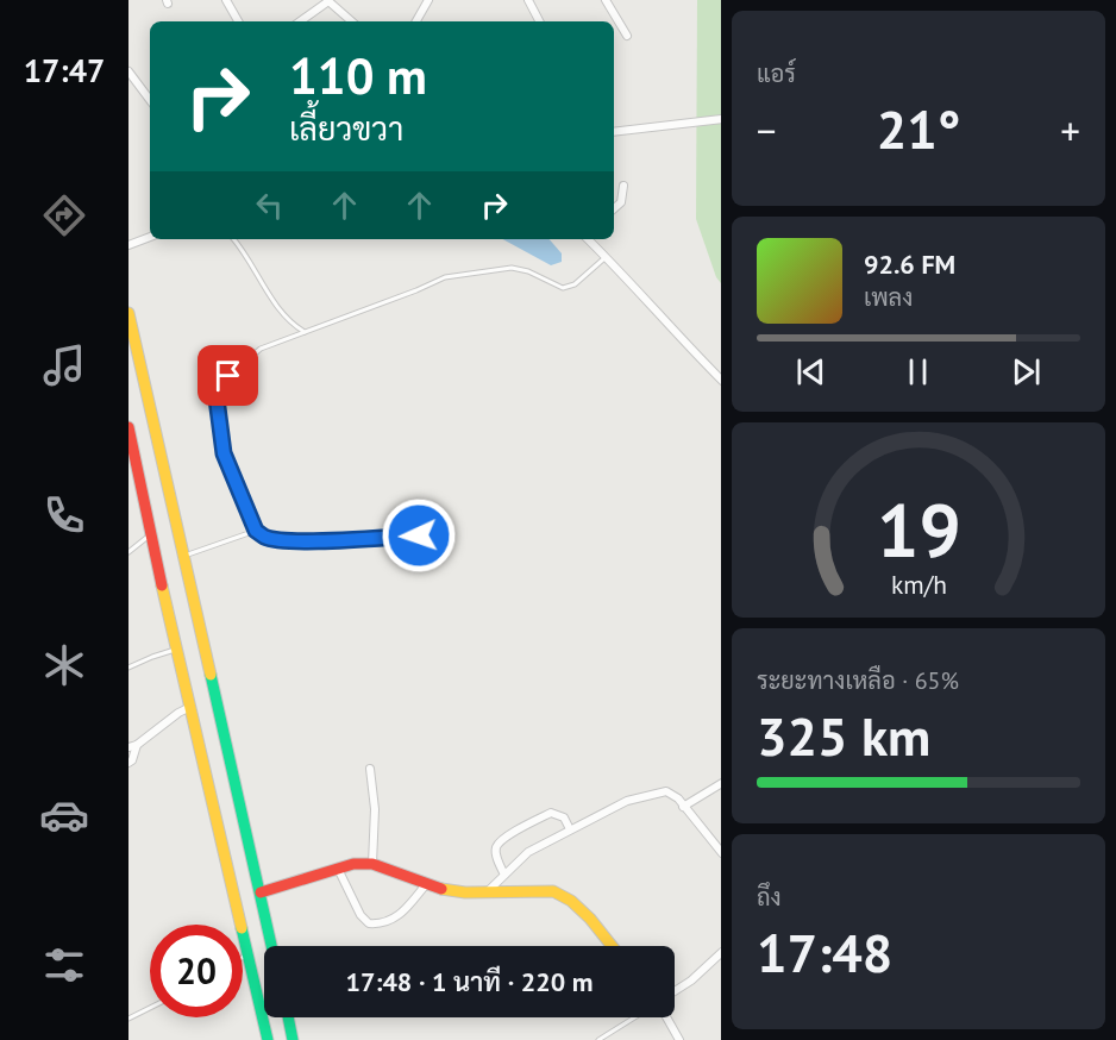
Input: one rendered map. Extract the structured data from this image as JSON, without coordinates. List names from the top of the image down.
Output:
{
  "page": {
    "tabs": "17:47",
    "tile": [
      "แอร์",
      ["ระยะทางเหลือ · 65%", "325 km"],
      ["ถึง", "17:48"]
    ],
    "turn": ["110 m", "เลี้ยวขวา"],
    "heat": ["−", "21°", "+"],
    "song": ["92.6 FM", "เพลง"],
    "limit": "20",
    "trip": "17:48 · 1 นาที · 220 m",
    "gauge": ["19", "km/h"]
  }
}
